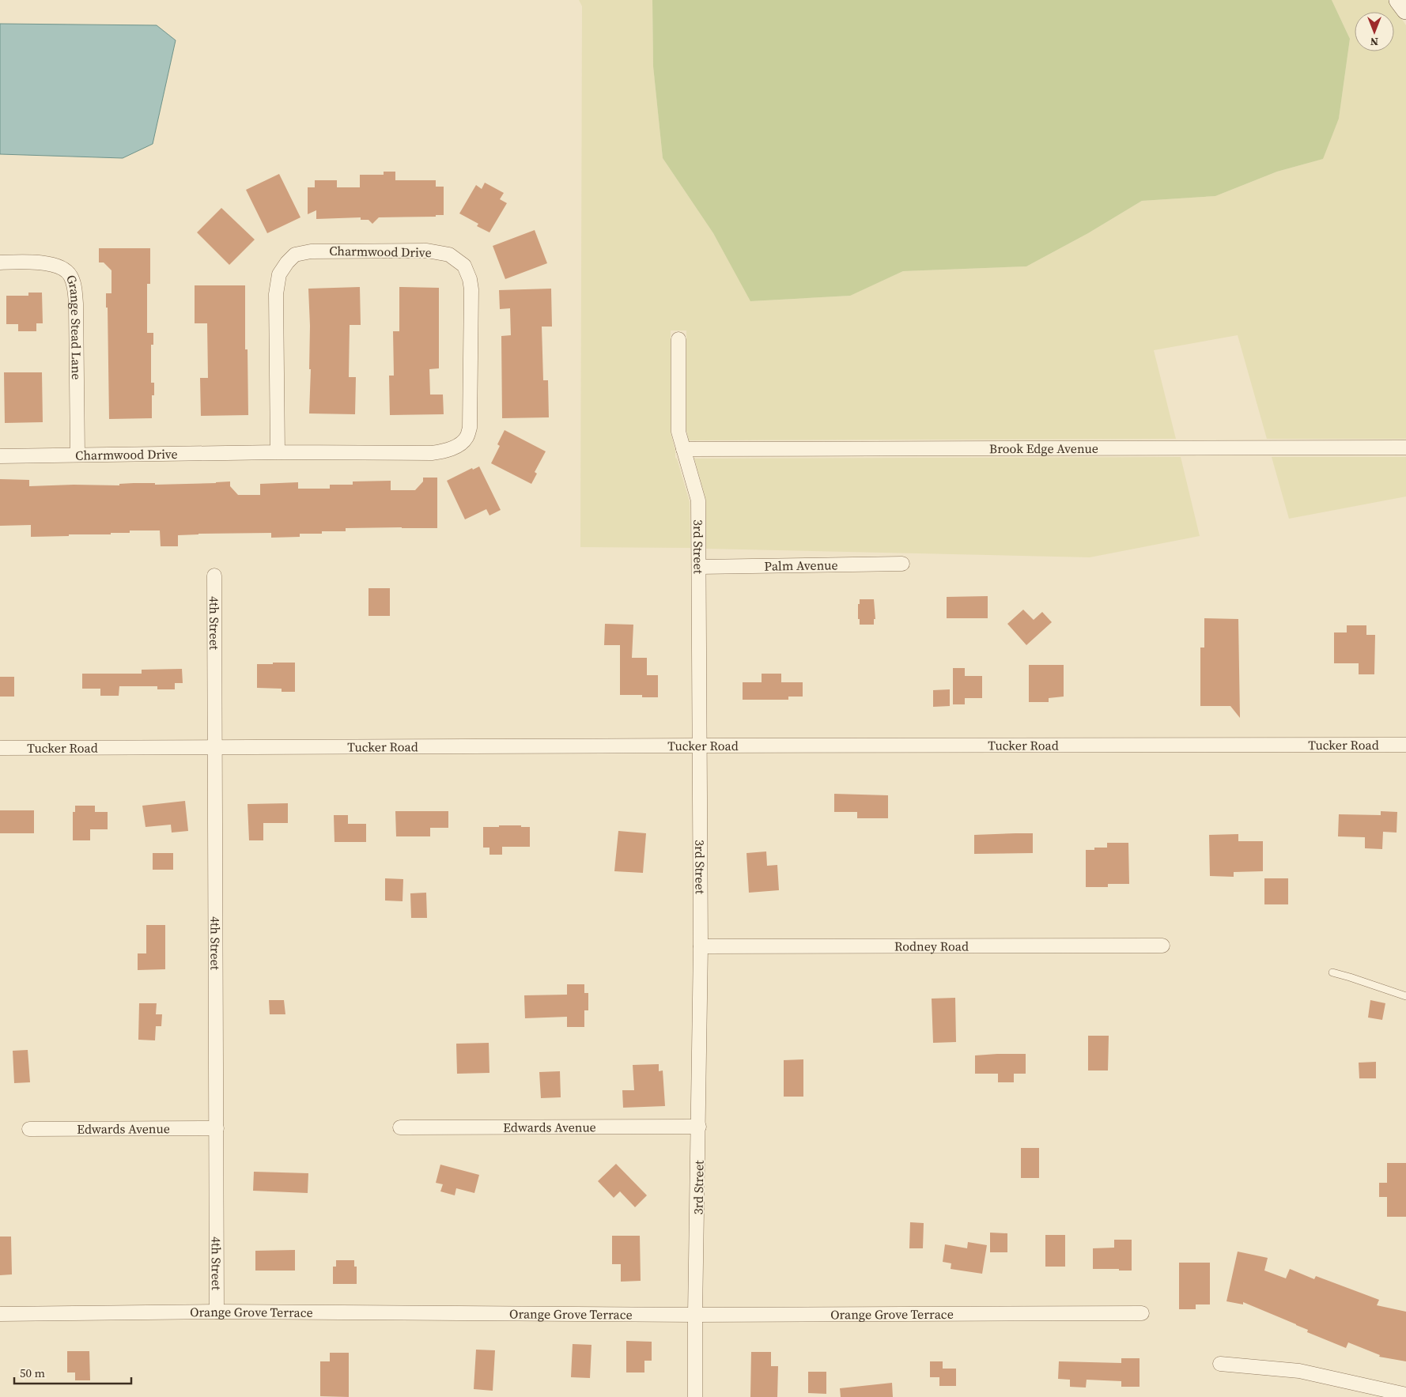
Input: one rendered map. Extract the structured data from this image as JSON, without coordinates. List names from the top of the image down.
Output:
{
  "streets": {
    "street": [
      "Charmwood Drive",
      "Grange Stead Lane",
      "Brook Edge Avenue",
      "3rd Street",
      "Palm Avenue",
      "4th Street",
      "Tucker Road",
      "Rodney Road",
      "Edwards Avenue",
      "Orange Grove Terrace"
    ]
  },
  "crossings": [
    ["Charmwood Drive", "Grange Stead Lane"],
    ["Brook Edge Avenue", "3rd Street"],
    ["3rd Street", "Palm Avenue"],
    ["3rd Street", "Tucker Road"],
    ["3rd Street", "Rodney Road"],
    ["3rd Street", "Edwards Avenue"],
    ["3rd Street", "Orange Grove Terrace"],
    ["4th Street", "Tucker Road"],
    ["4th Street", "Edwards Avenue"],
    ["4th Street", "Orange Grove Terrace"]
  ],
  "scale_bar": "50 m",
  "north": "bottom"
}
